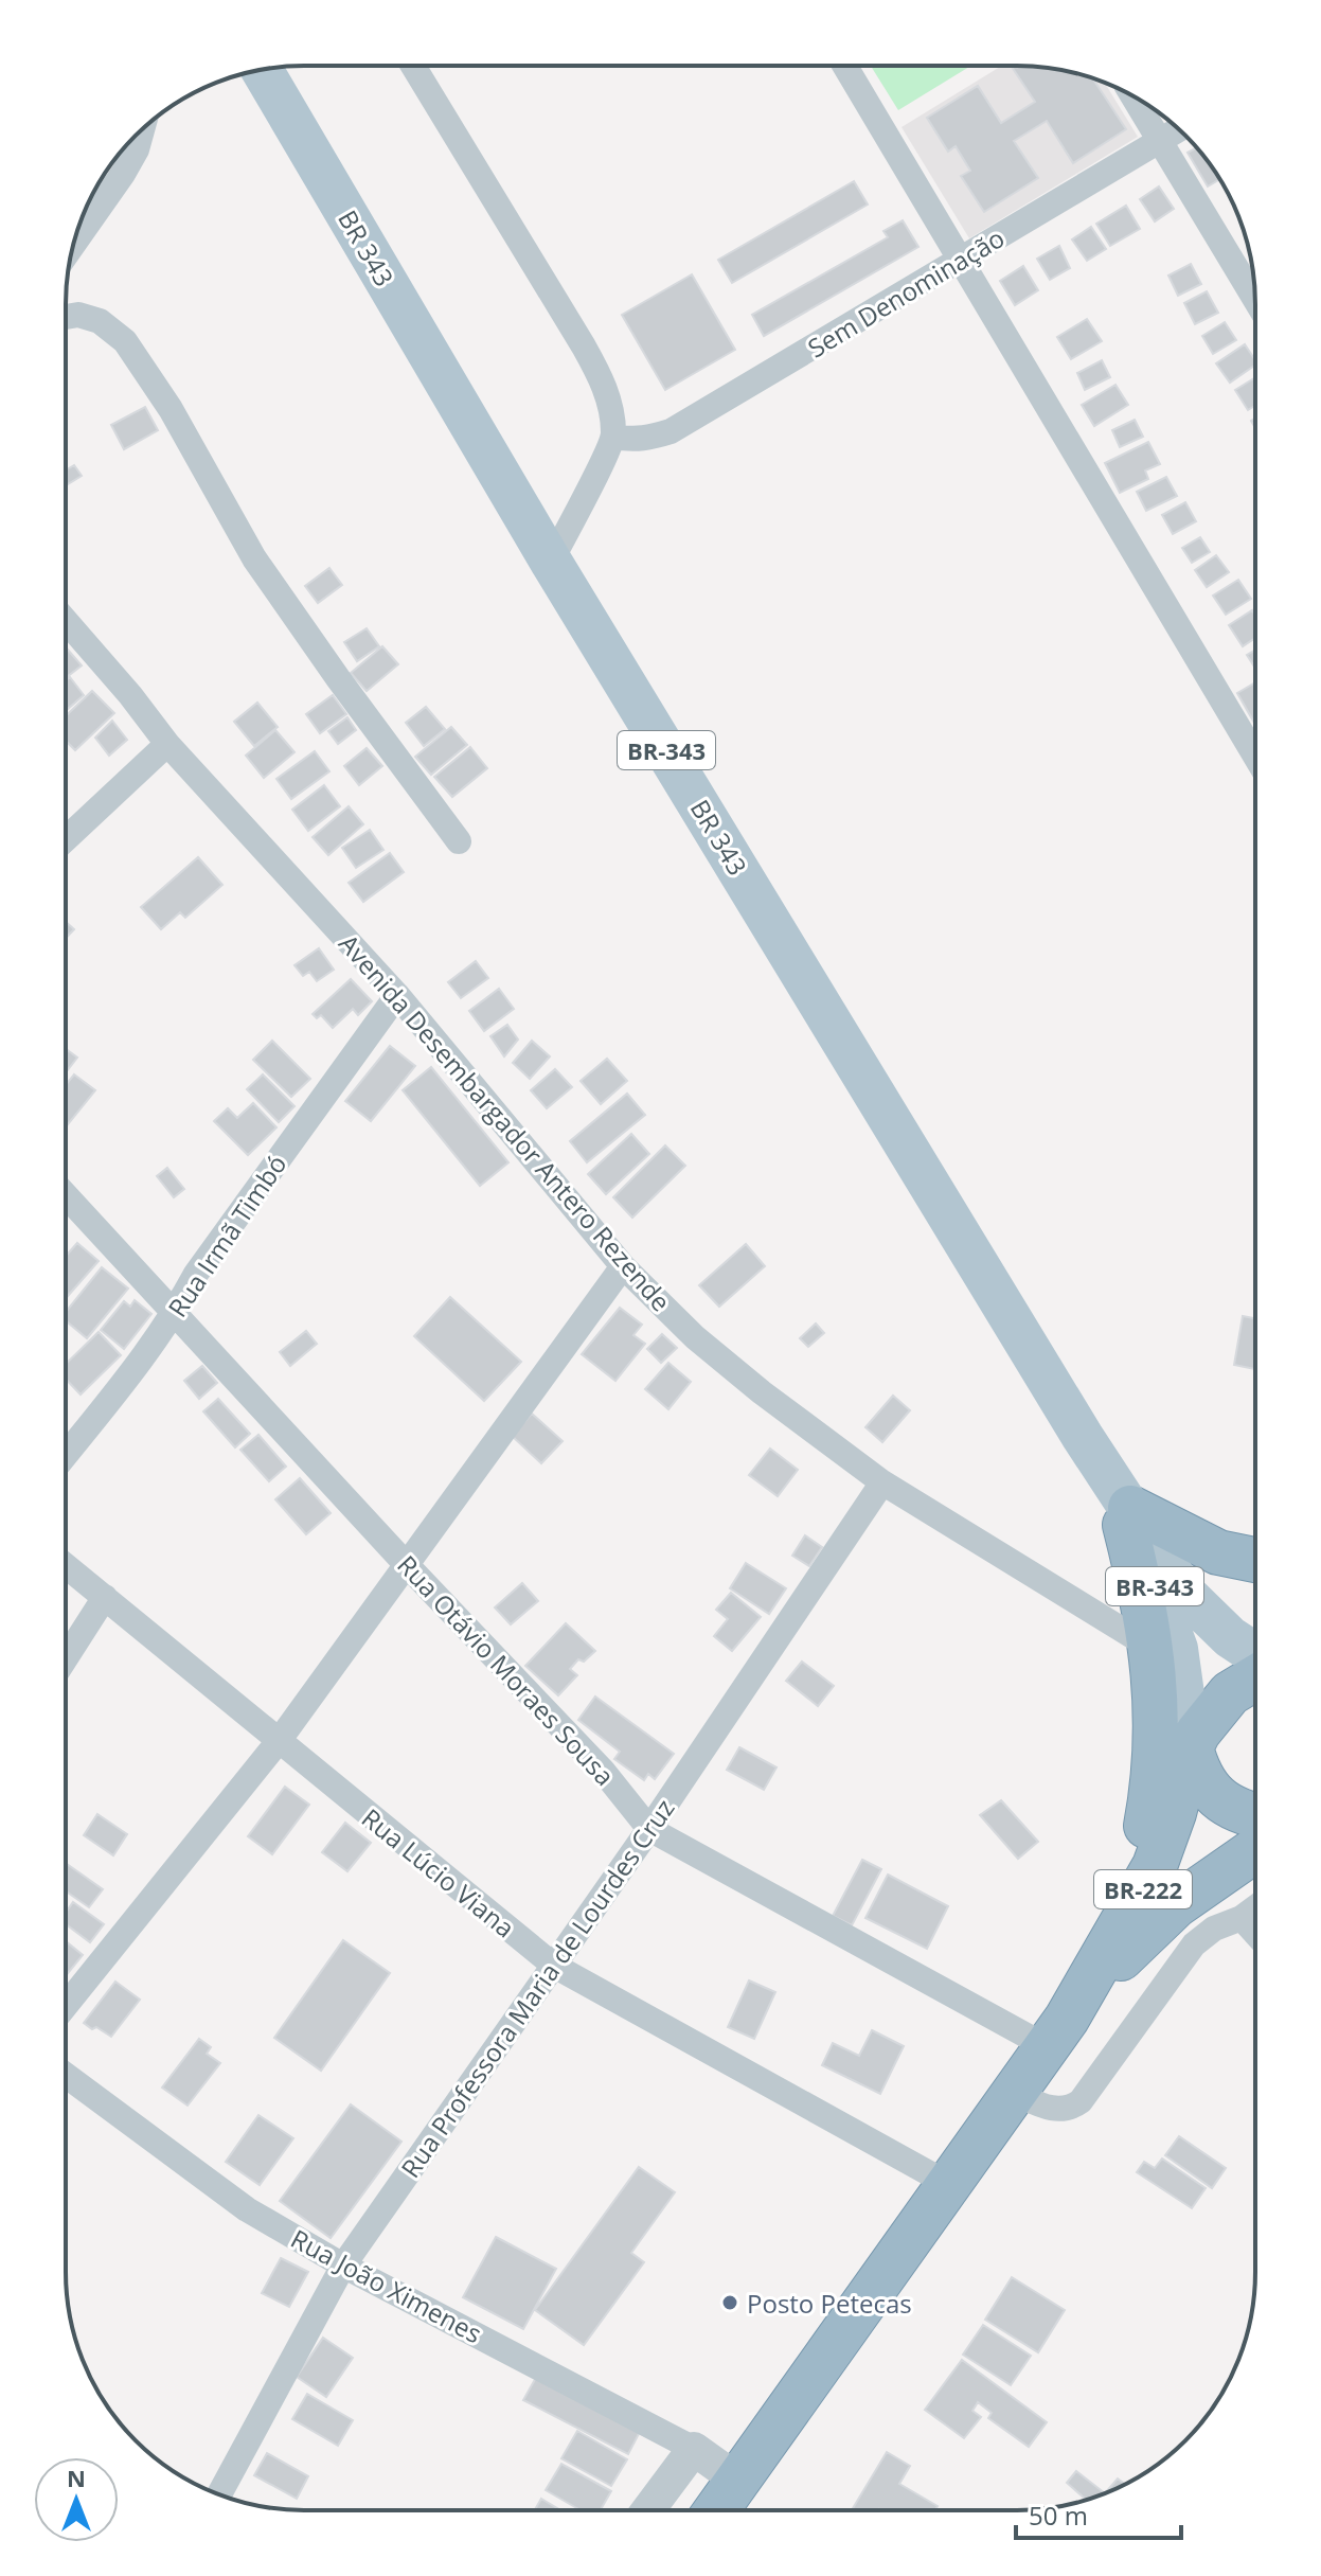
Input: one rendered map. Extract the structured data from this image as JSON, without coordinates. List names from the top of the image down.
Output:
{
  "streets": {
    "highway": ["BR-343", "BR-222"],
    "main road": ["BR 343"],
    "street": [
      "Sem Denominação",
      "Avenida Desembargador Antero Rezende",
      "Rua Irmã Timbó",
      "Rua Otávio Moraes Sousa",
      "Rua Lúcio Viana",
      "Rua Professora Maria de Lourdes Cruz",
      "Rua João Ximenes"
    ]
  },
  "crossings": [
    ["BR 343", "BR-343"],
    ["BR-343", "BR-222"],
    ["Avenida Desembargador Antero Rezende", "Rua Irmã Timbó"],
    ["Avenida Desembargador Antero Rezende", "Rua Professora Maria de Lourdes Cruz"],
    ["Rua Irmã Timbó", "Rua Otávio Moraes Sousa"],
    ["Rua Otávio Moraes Sousa", "BR-222"],
    ["Rua Otávio Moraes Sousa", "Rua Professora Maria de Lourdes Cruz"],
    ["Rua Lúcio Viana", "BR-222"],
    ["Rua Lúcio Viana", "Rua Professora Maria de Lourdes Cruz"],
    ["BR-222", "Rua João Ximenes"],
    ["Rua Professora Maria de Lourdes Cruz", "Rua João Ximenes"]
  ],
  "places": ["Posto Petecas"],
  "scale_bar": "50 m",
  "north": "top"
}
